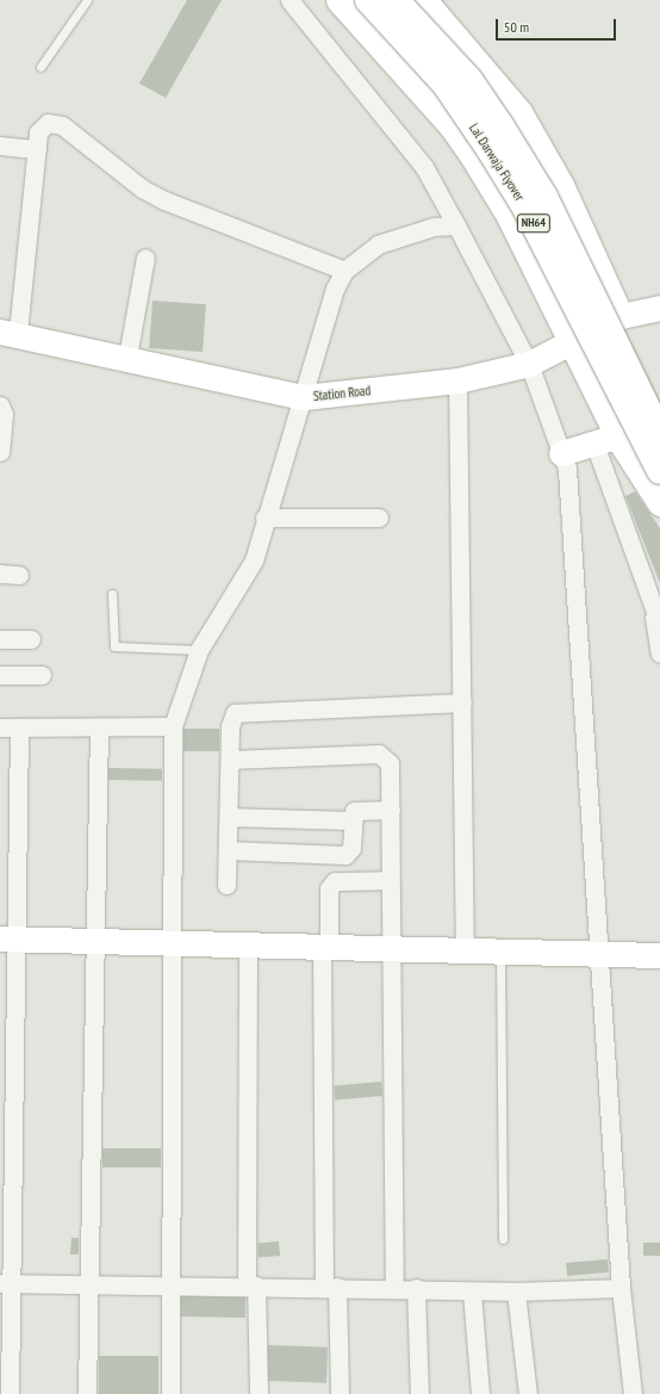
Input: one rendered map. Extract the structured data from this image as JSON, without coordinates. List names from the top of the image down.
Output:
{
  "streets": {
    "highway": ["Lal Darwaja Flyover", "NH64"],
    "street": ["Station Road"]
  },
  "scale_bar": "50 m"
}
